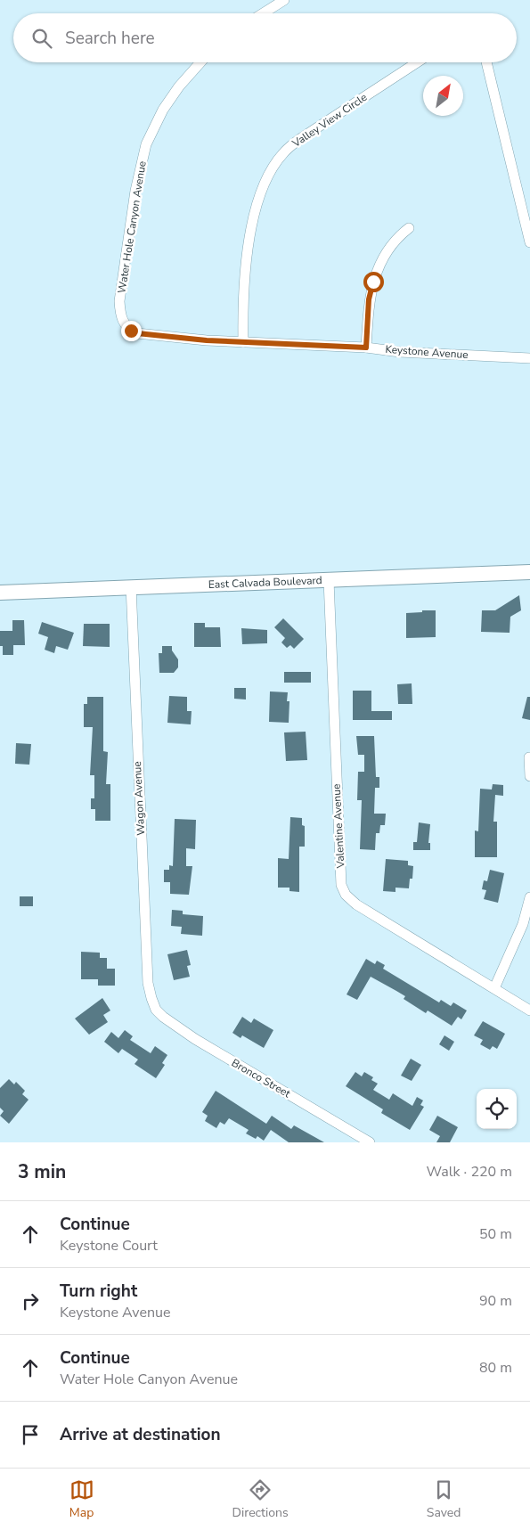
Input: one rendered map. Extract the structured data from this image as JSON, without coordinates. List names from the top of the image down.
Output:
{
  "streets": {
    "main road": ["East Calvada Boulevard"],
    "street": [
      "Valley View Circle",
      "Water Hole Canyon Avenue",
      "Keystone Avenue",
      "Wagon Avenue",
      "Valentine Avenue",
      "Bronco Street"
    ]
  },
  "crossings": [
    ["Valley View Circle", "Water Hole Canyon Avenue"],
    ["Valley View Circle", "Keystone Avenue"],
    ["Water Hole Canyon Avenue", "Keystone Avenue"],
    ["East Calvada Boulevard", "Wagon Avenue"],
    ["East Calvada Boulevard", "Valentine Avenue"],
    ["Wagon Avenue", "Bronco Street"]
  ],
  "north": "top right",
  "page": {
    "search": "Search here",
    "heading": ["3 min", "Walk · 220 m"],
    "list": [
      ["Continue", "Keystone Court", "50 m"],
      ["Turn right", "Keystone Avenue", "90 m"],
      ["Continue", "Water Hole Canyon Avenue", "80 m"],
      "Arrive at destination"
    ],
    "nav": ["Map", "Directions", "Saved"]
  }
}
